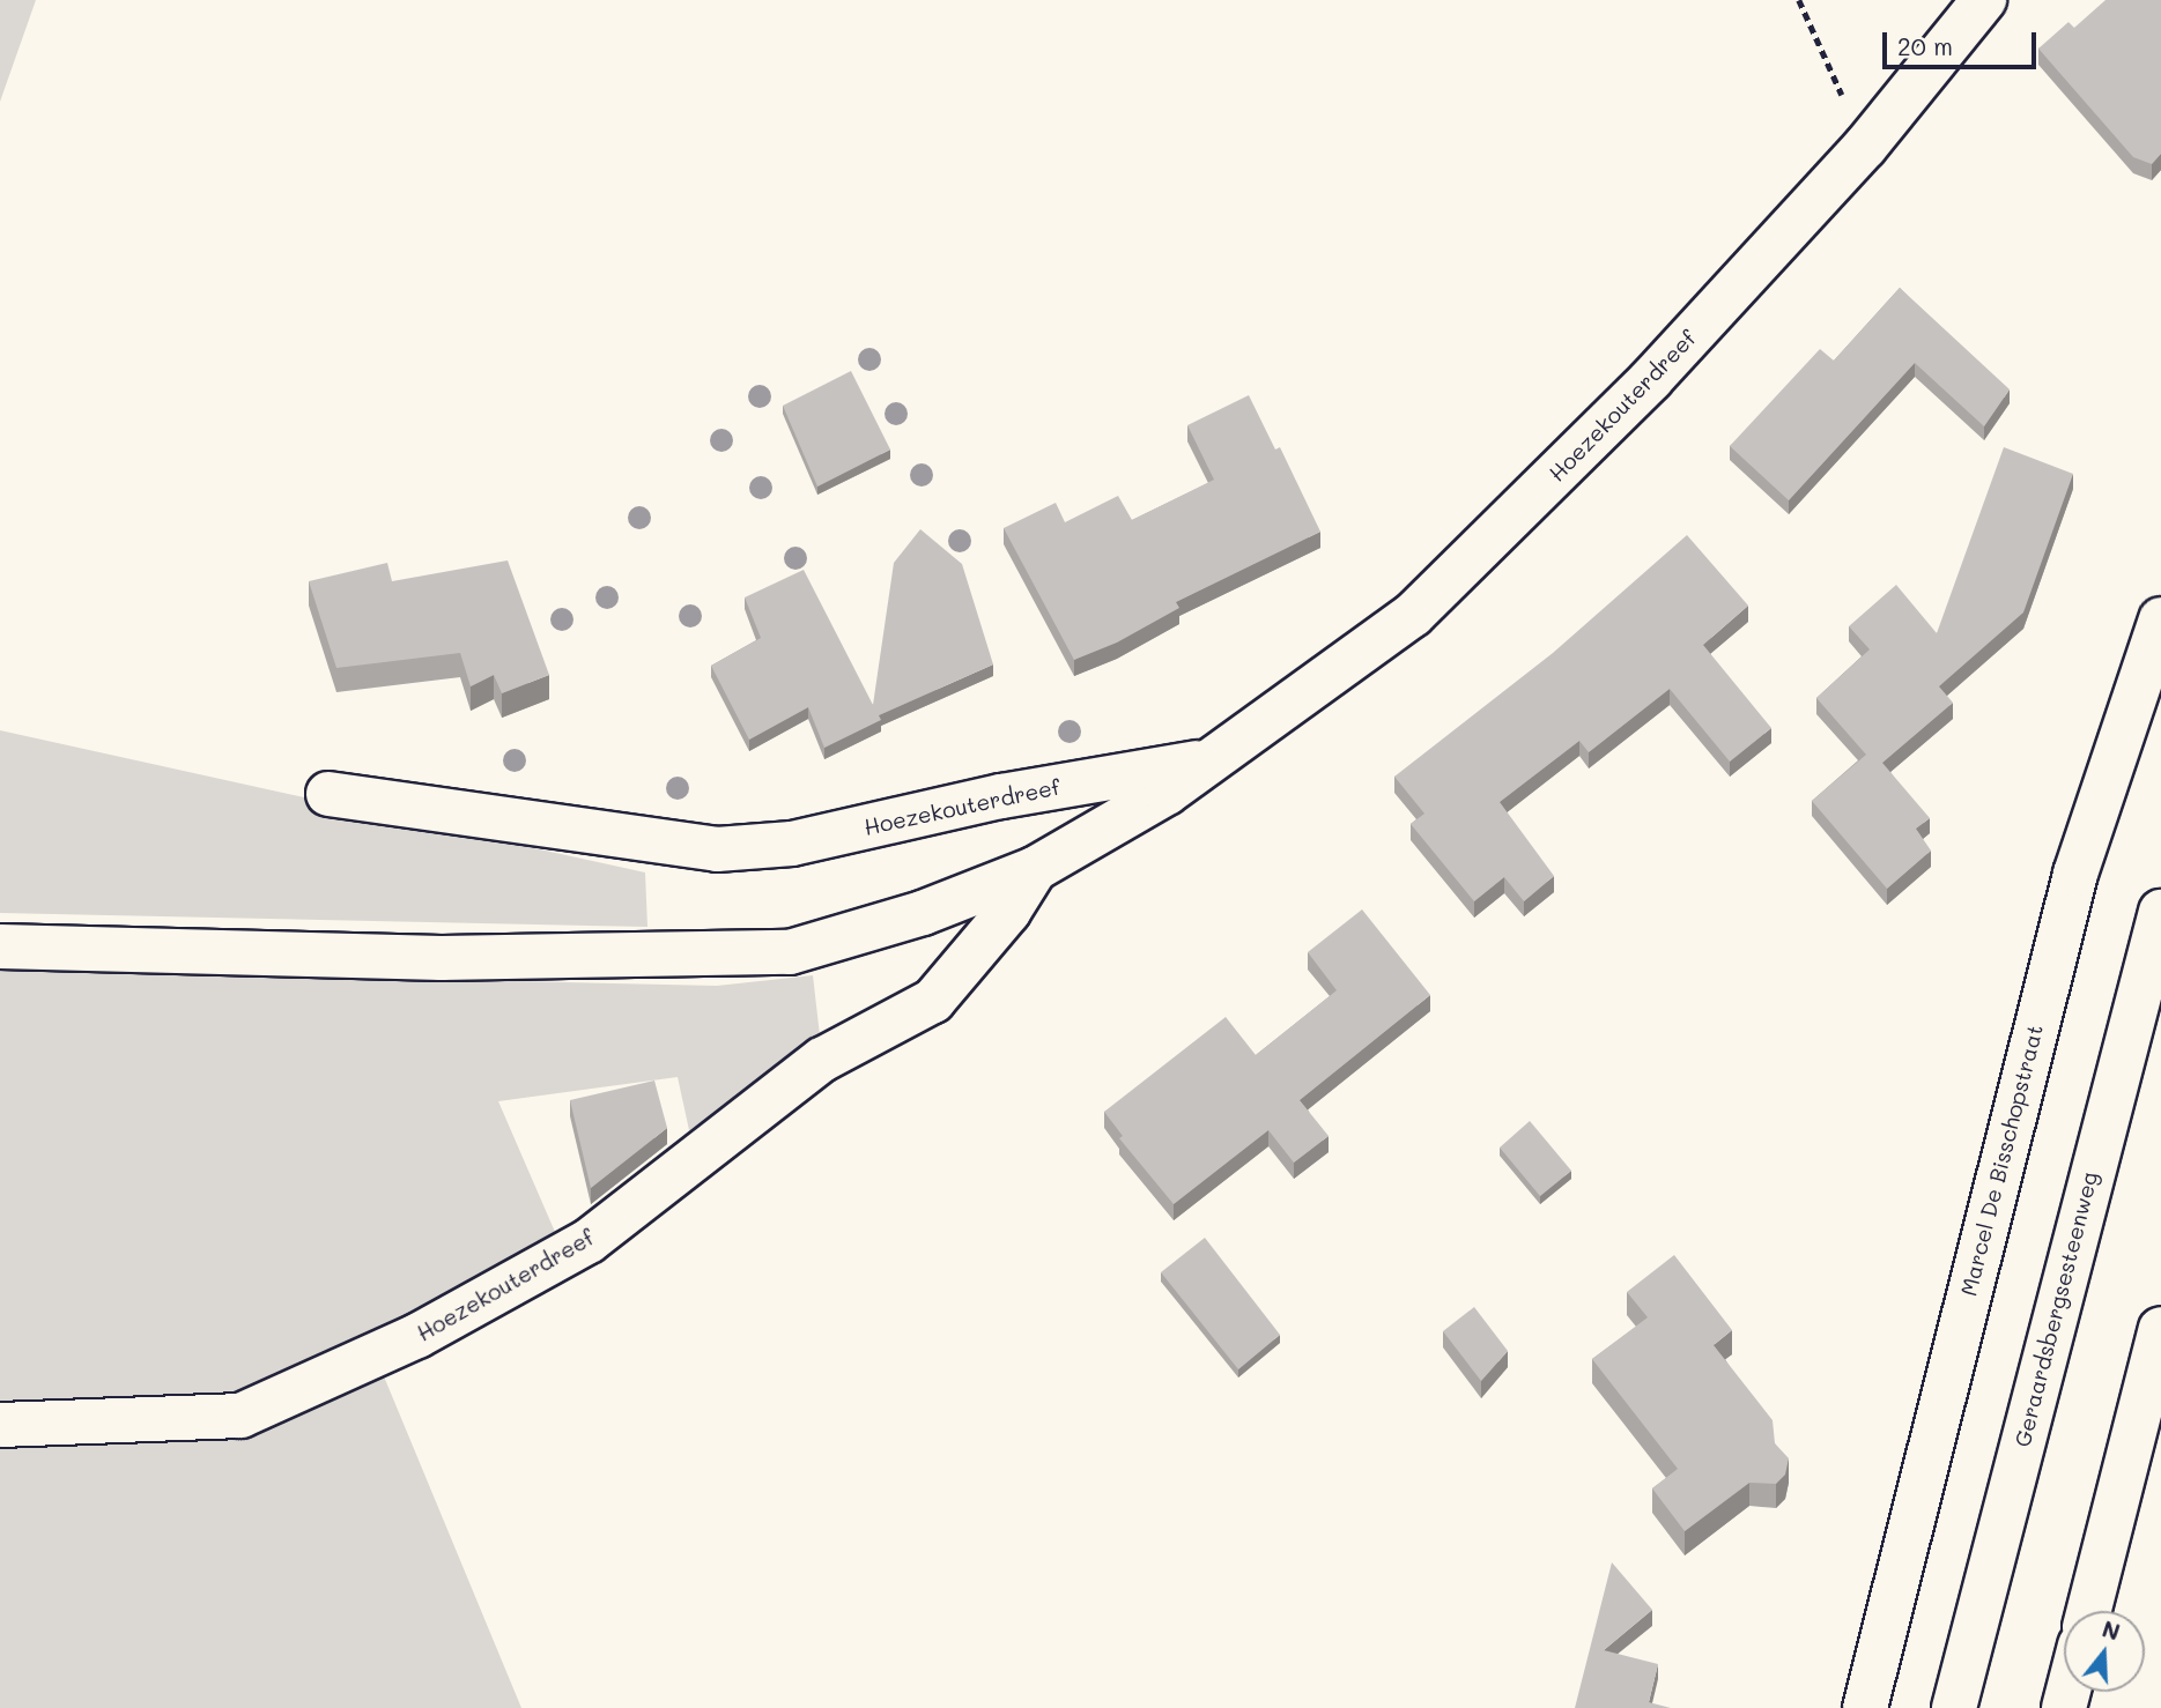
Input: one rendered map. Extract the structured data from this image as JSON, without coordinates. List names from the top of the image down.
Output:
{
  "streets": {
    "main road": ["Hoezekouterdreef", "Marcel De Bisschopstraat", "Geraardsbergsesteenweg"]
  },
  "scale_bar": "20 m",
  "north": "top"
}
